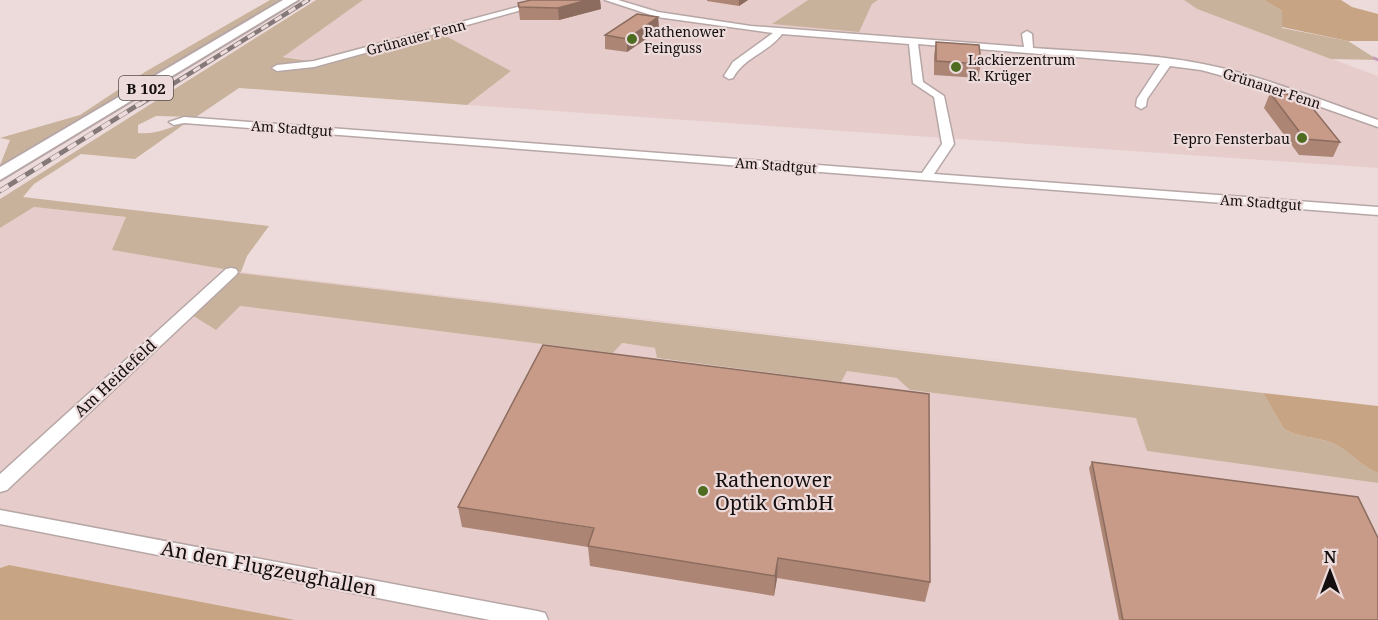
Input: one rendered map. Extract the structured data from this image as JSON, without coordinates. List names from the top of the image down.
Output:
{
  "streets": {
    "main road": ["B 102"],
    "street": [
      "Grünauer Fenn",
      "Am Stadtgut",
      "Am Heidefeld",
      "An den Flugzeughallen"
    ]
  },
  "places": [
    "Rathenower Feinguss",
    "Lackierzentrum R. Krüger",
    "Fepro Fensterbau",
    "Rathenower Optik GmbH"
  ],
  "north": "top"
}
